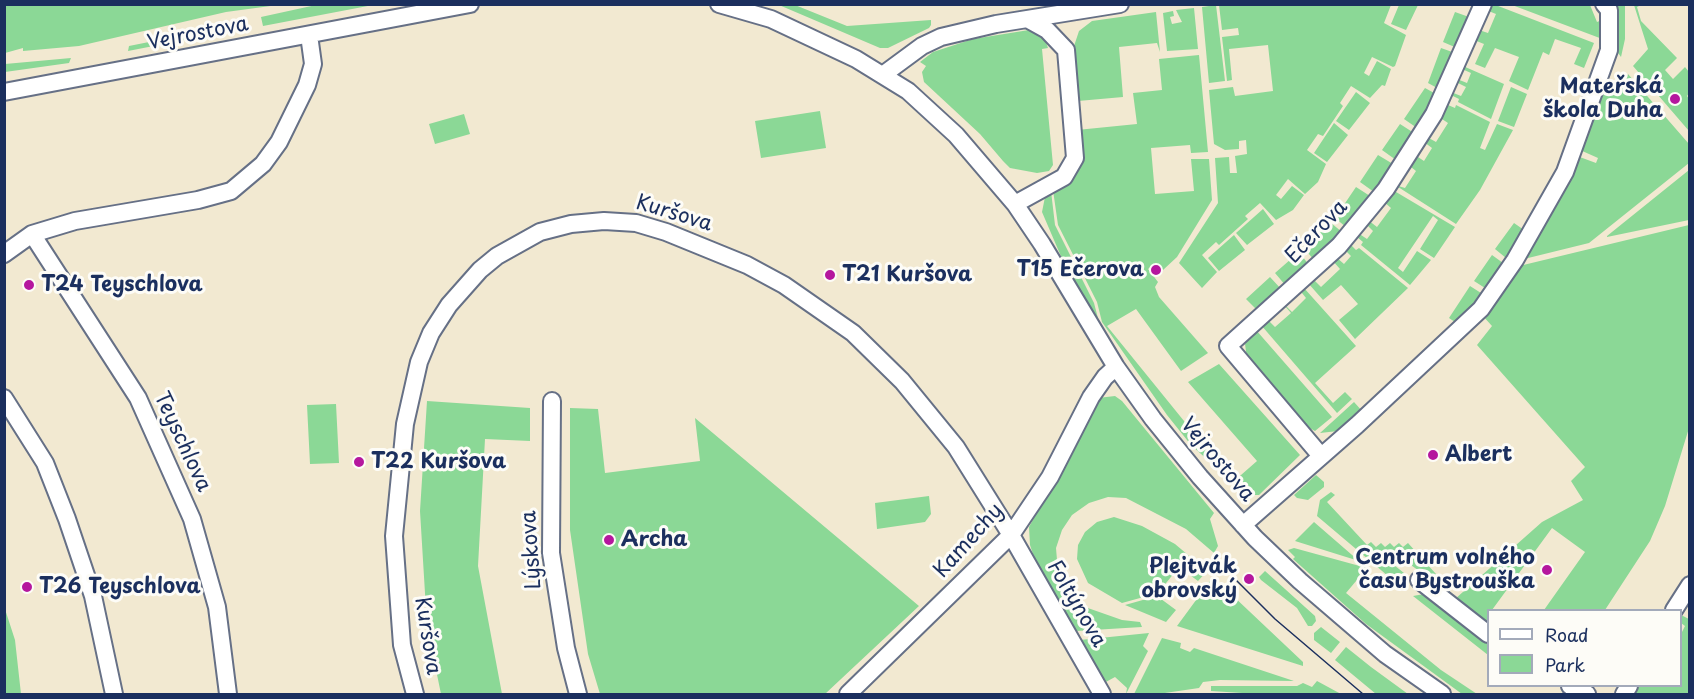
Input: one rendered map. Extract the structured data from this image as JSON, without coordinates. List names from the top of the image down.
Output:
{
  "streets": {
    "street": [
      "Vejrostova",
      "Kuršova",
      "Ečerova",
      "Teyschlova",
      "Kamechy",
      "Lýskova",
      "Foltýnova"
    ]
  },
  "crossings": [
    ["Vejrostova", "Kamechy"],
    ["Kuršova", "Kamechy"],
    ["Kuršova", "Foltýnova"],
    ["Kamechy", "Foltýnova"]
  ],
  "places": [
    "Mateřská škola Duha",
    "T15 Ečerova",
    "T21 Kuršova",
    "T24 Teyschlova",
    "Albert",
    "T22 Kuršova",
    "Archa",
    "Centrum volného času Bystrouška",
    "Plejtvák obrovský",
    "T26 Teyschlova"
  ],
  "legend": ["Road", "Park"]
}
